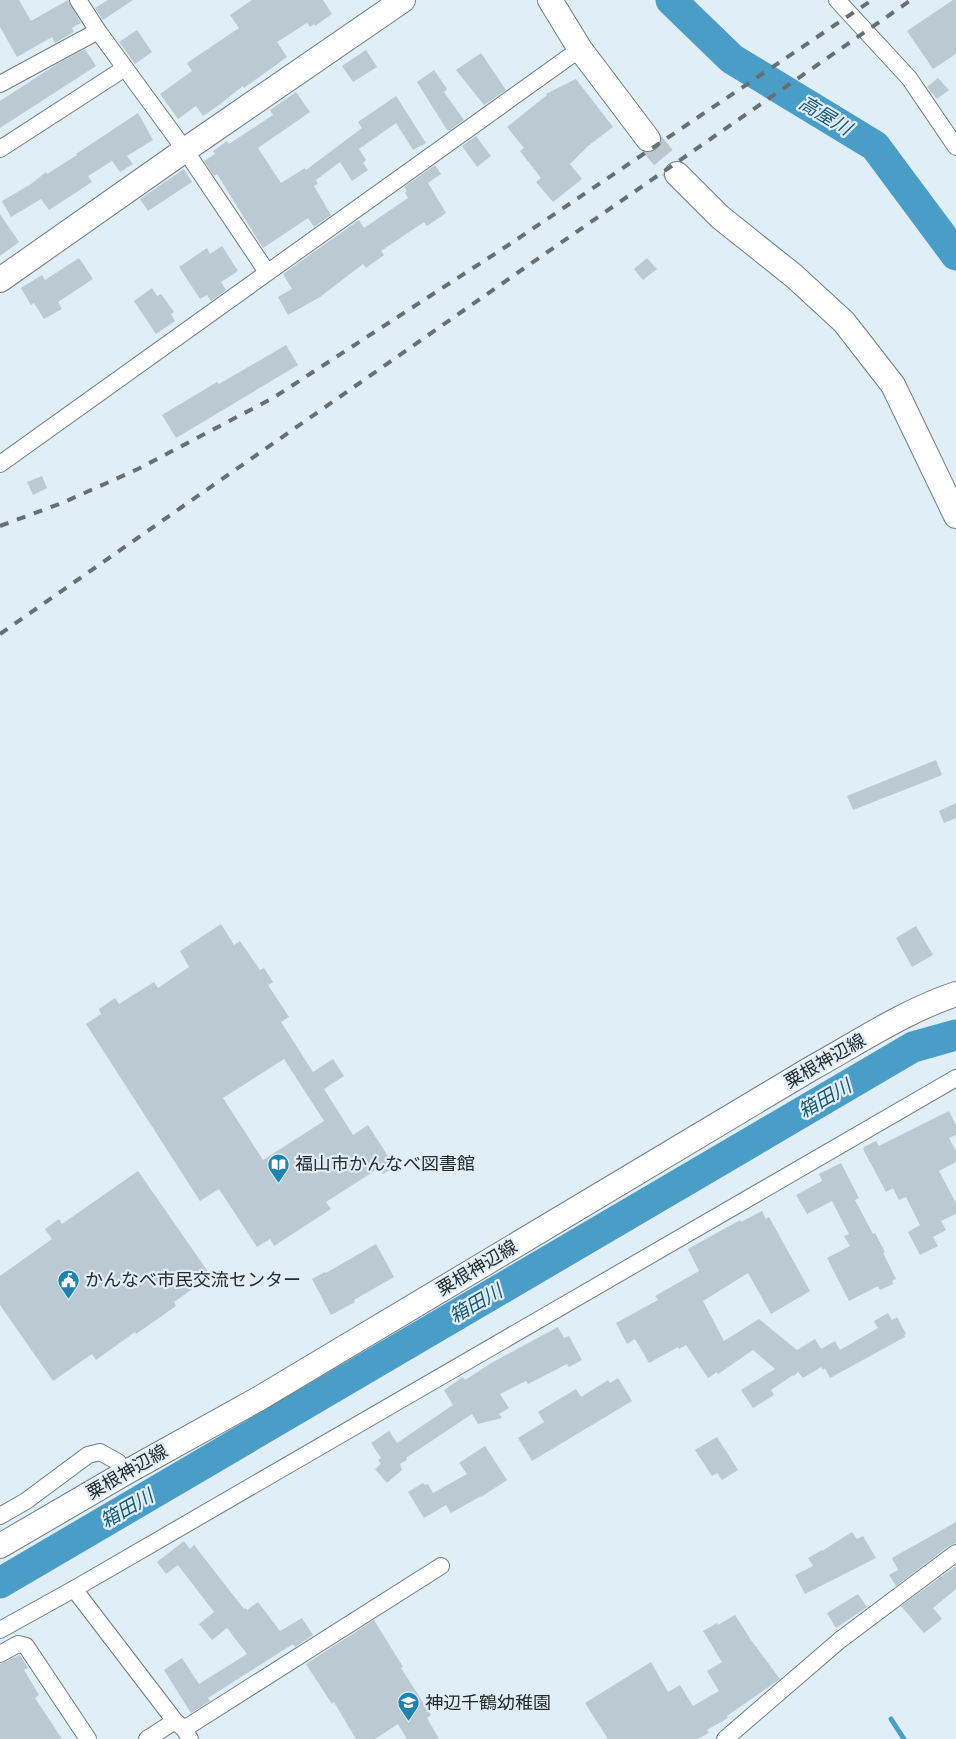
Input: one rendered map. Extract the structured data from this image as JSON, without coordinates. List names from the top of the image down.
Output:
{
  "streets": {
    "street": ["粟根神辺線"]
  },
  "water": ["高屋川", "箱田川"],
  "places": {
    "library": ["福山市かんなべ図書館"],
    "public building": ["かんなべ市民交流センター"],
    "school or university": ["神辺千鶴幼稚園"]
  }
}
